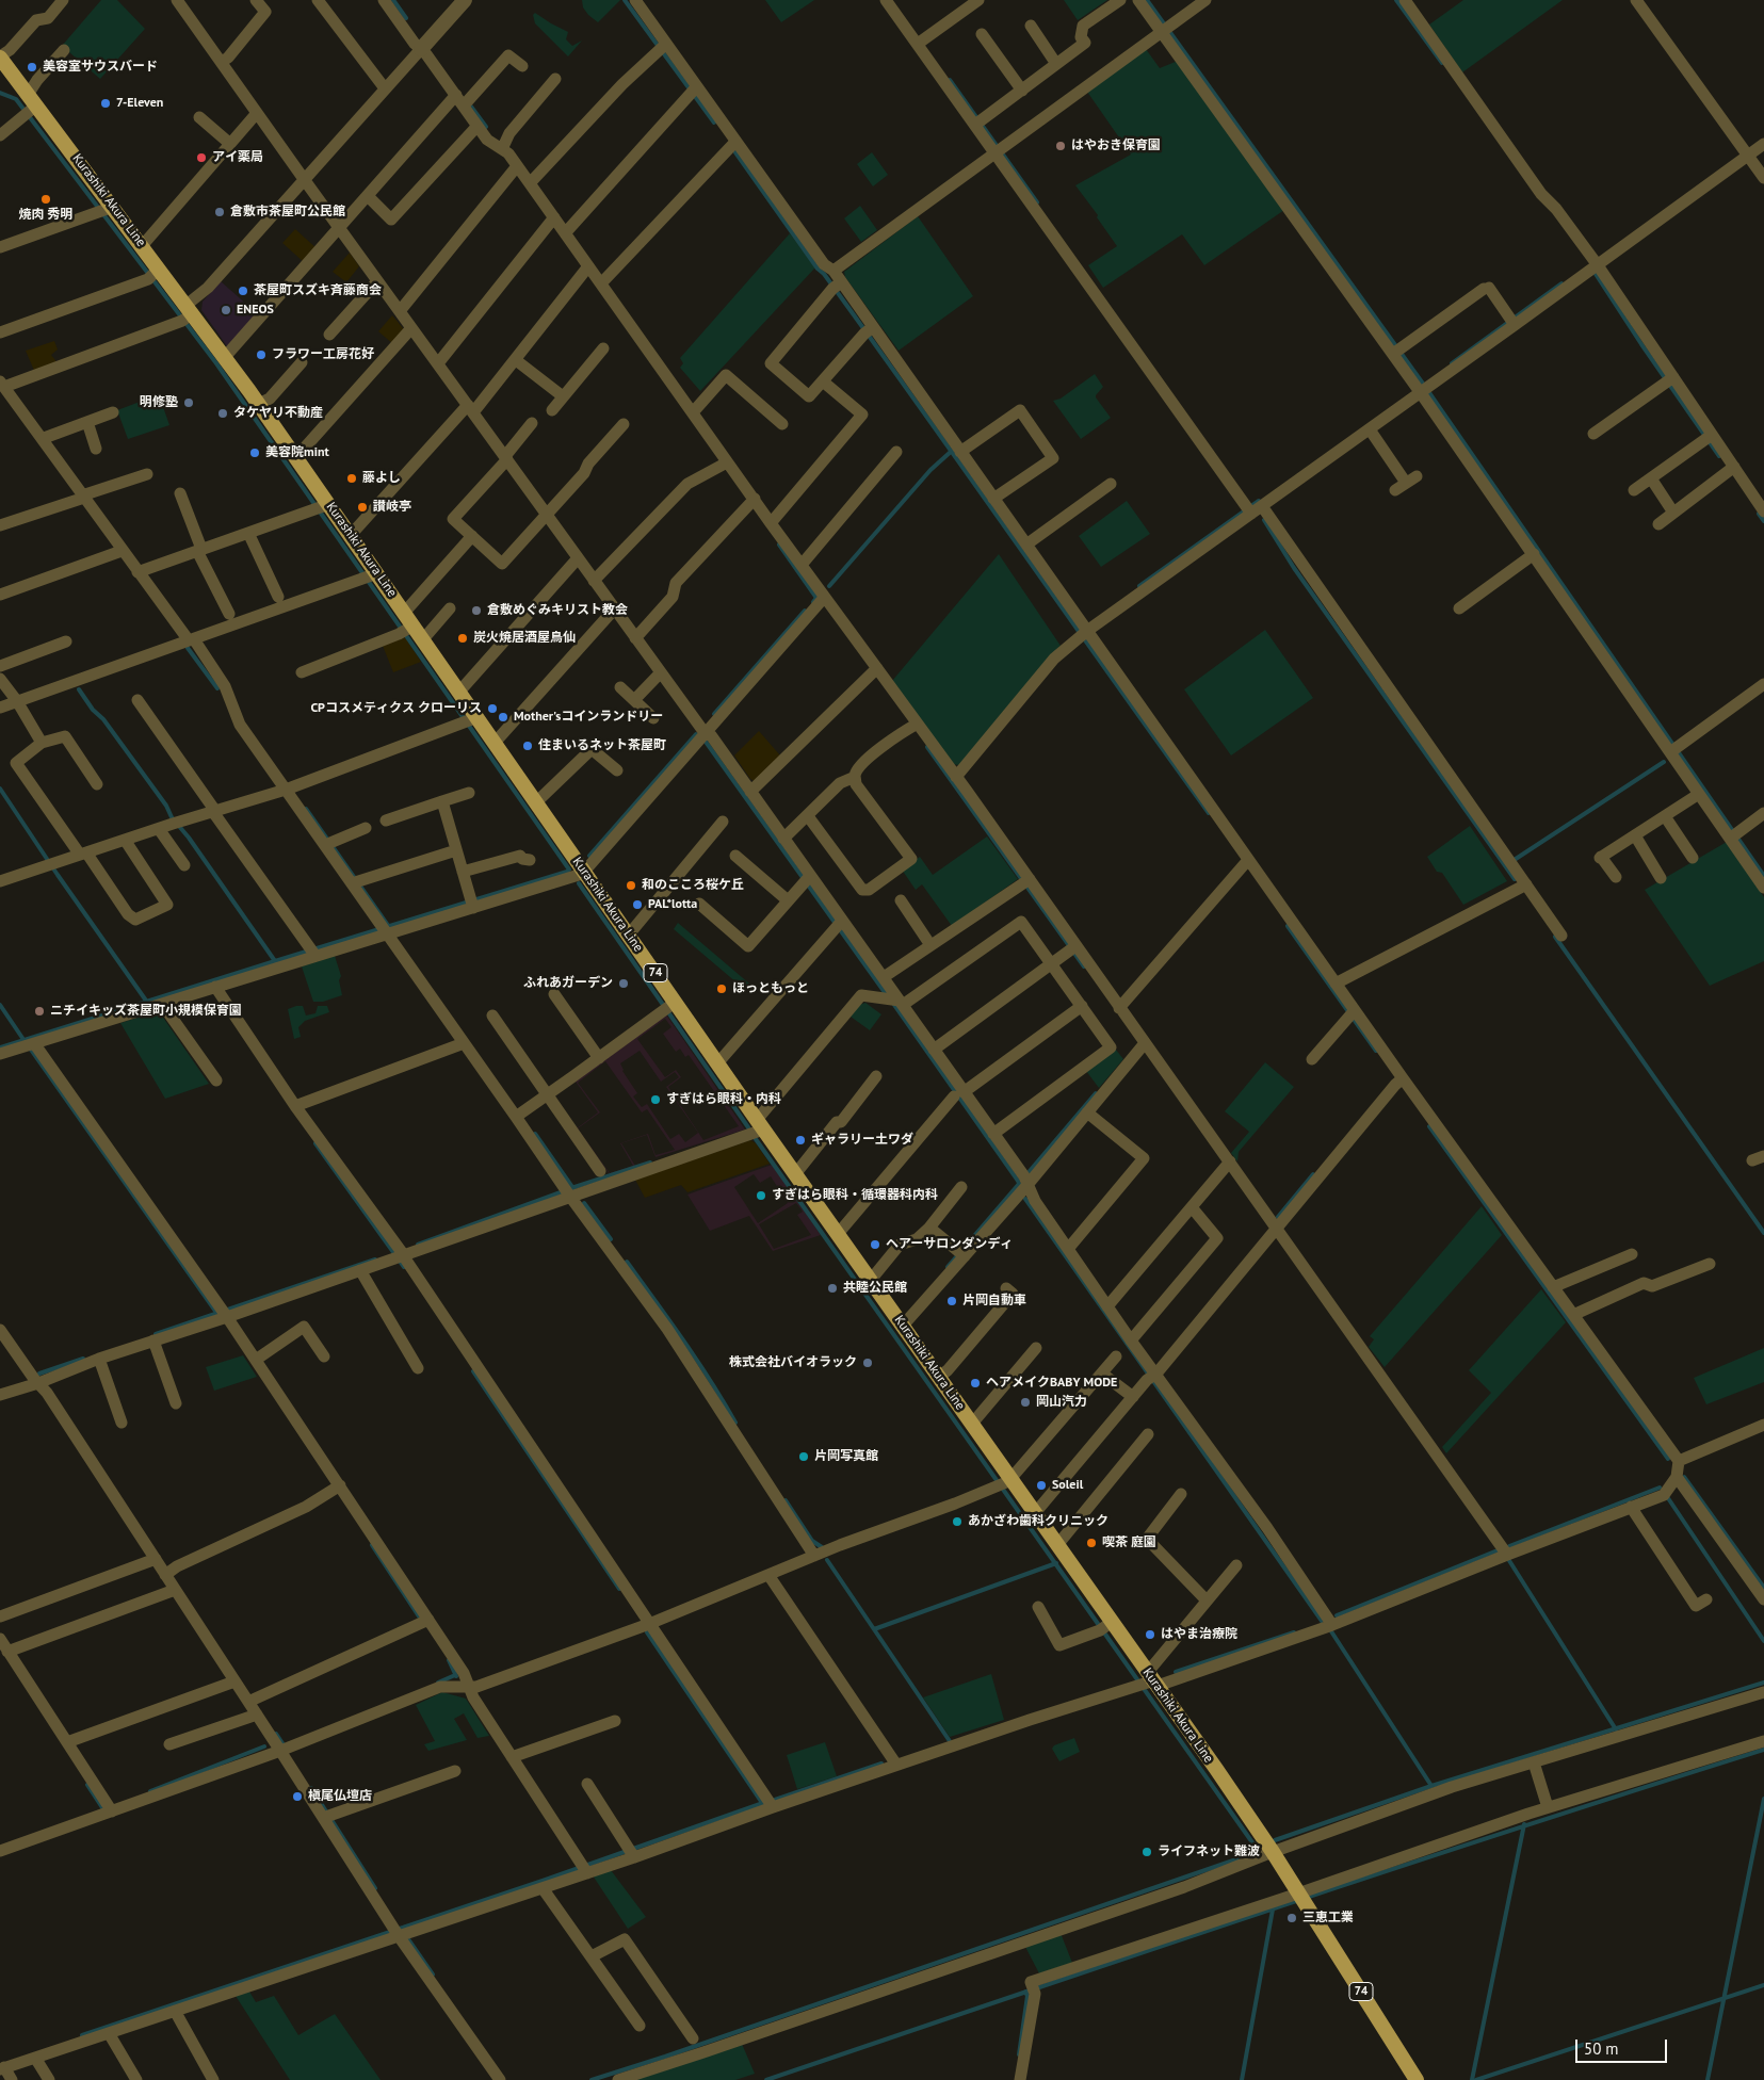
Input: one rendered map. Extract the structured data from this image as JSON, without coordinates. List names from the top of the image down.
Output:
{
  "streets": {
    "main road": ["Kurashiki Akura Line", "74"]
  },
  "places": [
    "美容室サウスバード",
    "7-Eleven",
    "はやおき保育園",
    "アイ薬局",
    "焼肉 秀明",
    "倉敷市茶屋町公民館",
    "茶屋町スズキ斉藤商会",
    "ENEOS",
    "フラワー工房花好",
    "明修塾",
    "タケヤリ不動産",
    "美容院mint",
    "藤よし",
    "讃岐亭",
    "倉敷めぐみキリスト教会",
    "炭火焼居酒屋鳥仙",
    "CPコスメティクス クローリス",
    "Mother'sコインランドリー",
    "住まいるネット茶屋町",
    "和のこころ桜ケ丘",
    "PAL*lotta",
    "ふれあガーデン",
    "ほっともっと",
    "ニチイキッズ茶屋町小規模保育園",
    "すぎはら眼科・内科",
    "ギャラリー土ワダ",
    "すぎはら眼科・循環器科内科",
    "ヘアーサロンダンディ",
    "共睦公民館",
    "片岡自動車",
    "株式会社バイオラック",
    "ヘアメイクBABY MODE",
    "岡山汽力",
    "片岡写真館",
    "Soleil",
    "あかざわ歯科クリニック",
    "喫茶 庭園",
    "はやま治療院",
    "槇尾仏壇店",
    "ライフネット難波",
    "三恵工業"
  ],
  "scale_bar": "50 m"
}
